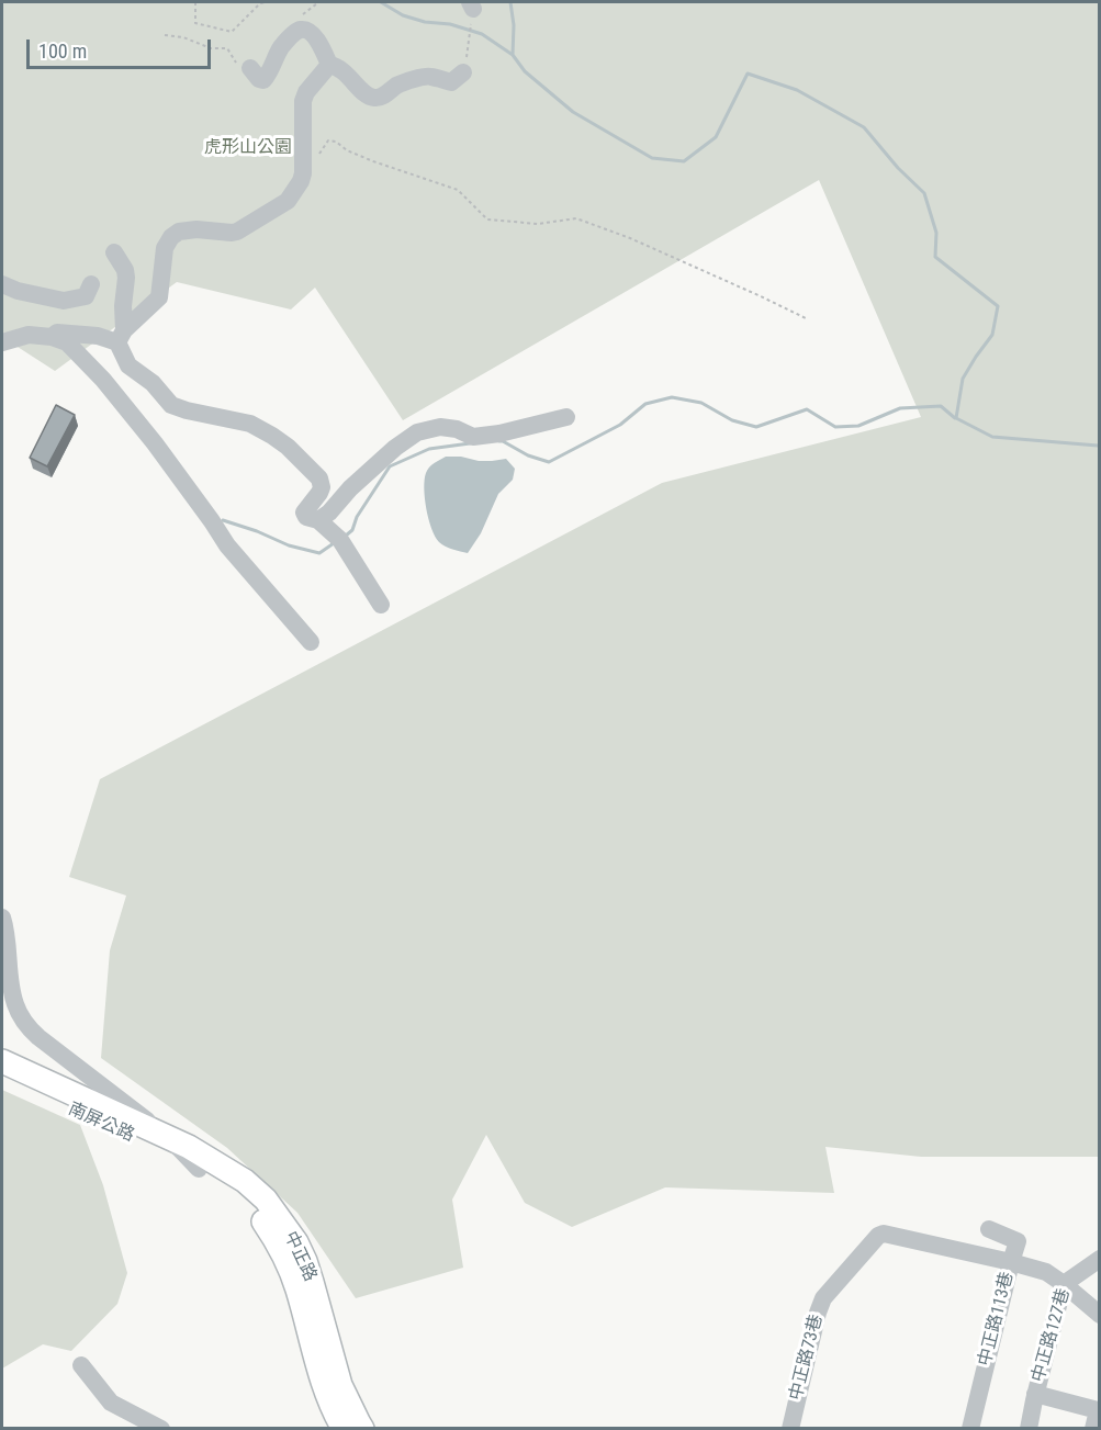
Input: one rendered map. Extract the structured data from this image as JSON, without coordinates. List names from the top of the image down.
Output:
{
  "streets": {
    "main road": ["南屏公路", "中正路"],
    "street": ["中正路113巷", "中正路127巷", "中正路73巷"]
  },
  "crossings": [
    ["南屏公路", "中正路"],
    ["中正路113巷", "中正路73巷"]
  ],
  "parks": ["虎形山公園"],
  "scale_bar": "100 m"
}
